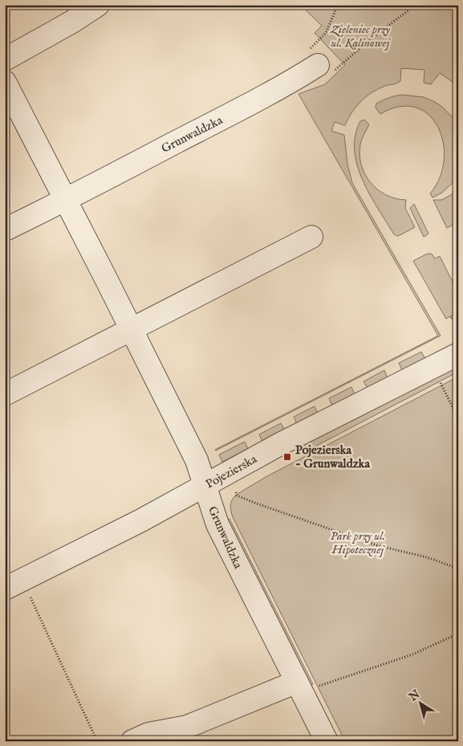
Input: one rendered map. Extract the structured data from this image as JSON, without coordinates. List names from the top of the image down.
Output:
{
  "streets": {
    "street": ["Grunwaldzka", "Pojezierska"]
  },
  "crossings": [
    ["Grunwaldzka", "Pojezierska"]
  ],
  "parks": ["Zieleniec przy ul. Kalinowej", "Park przy ul. Hipotecznej"],
  "places": {
    "transit": ["Pojezierska - Grunwaldzka"]
  },
  "north": "top left"
}
